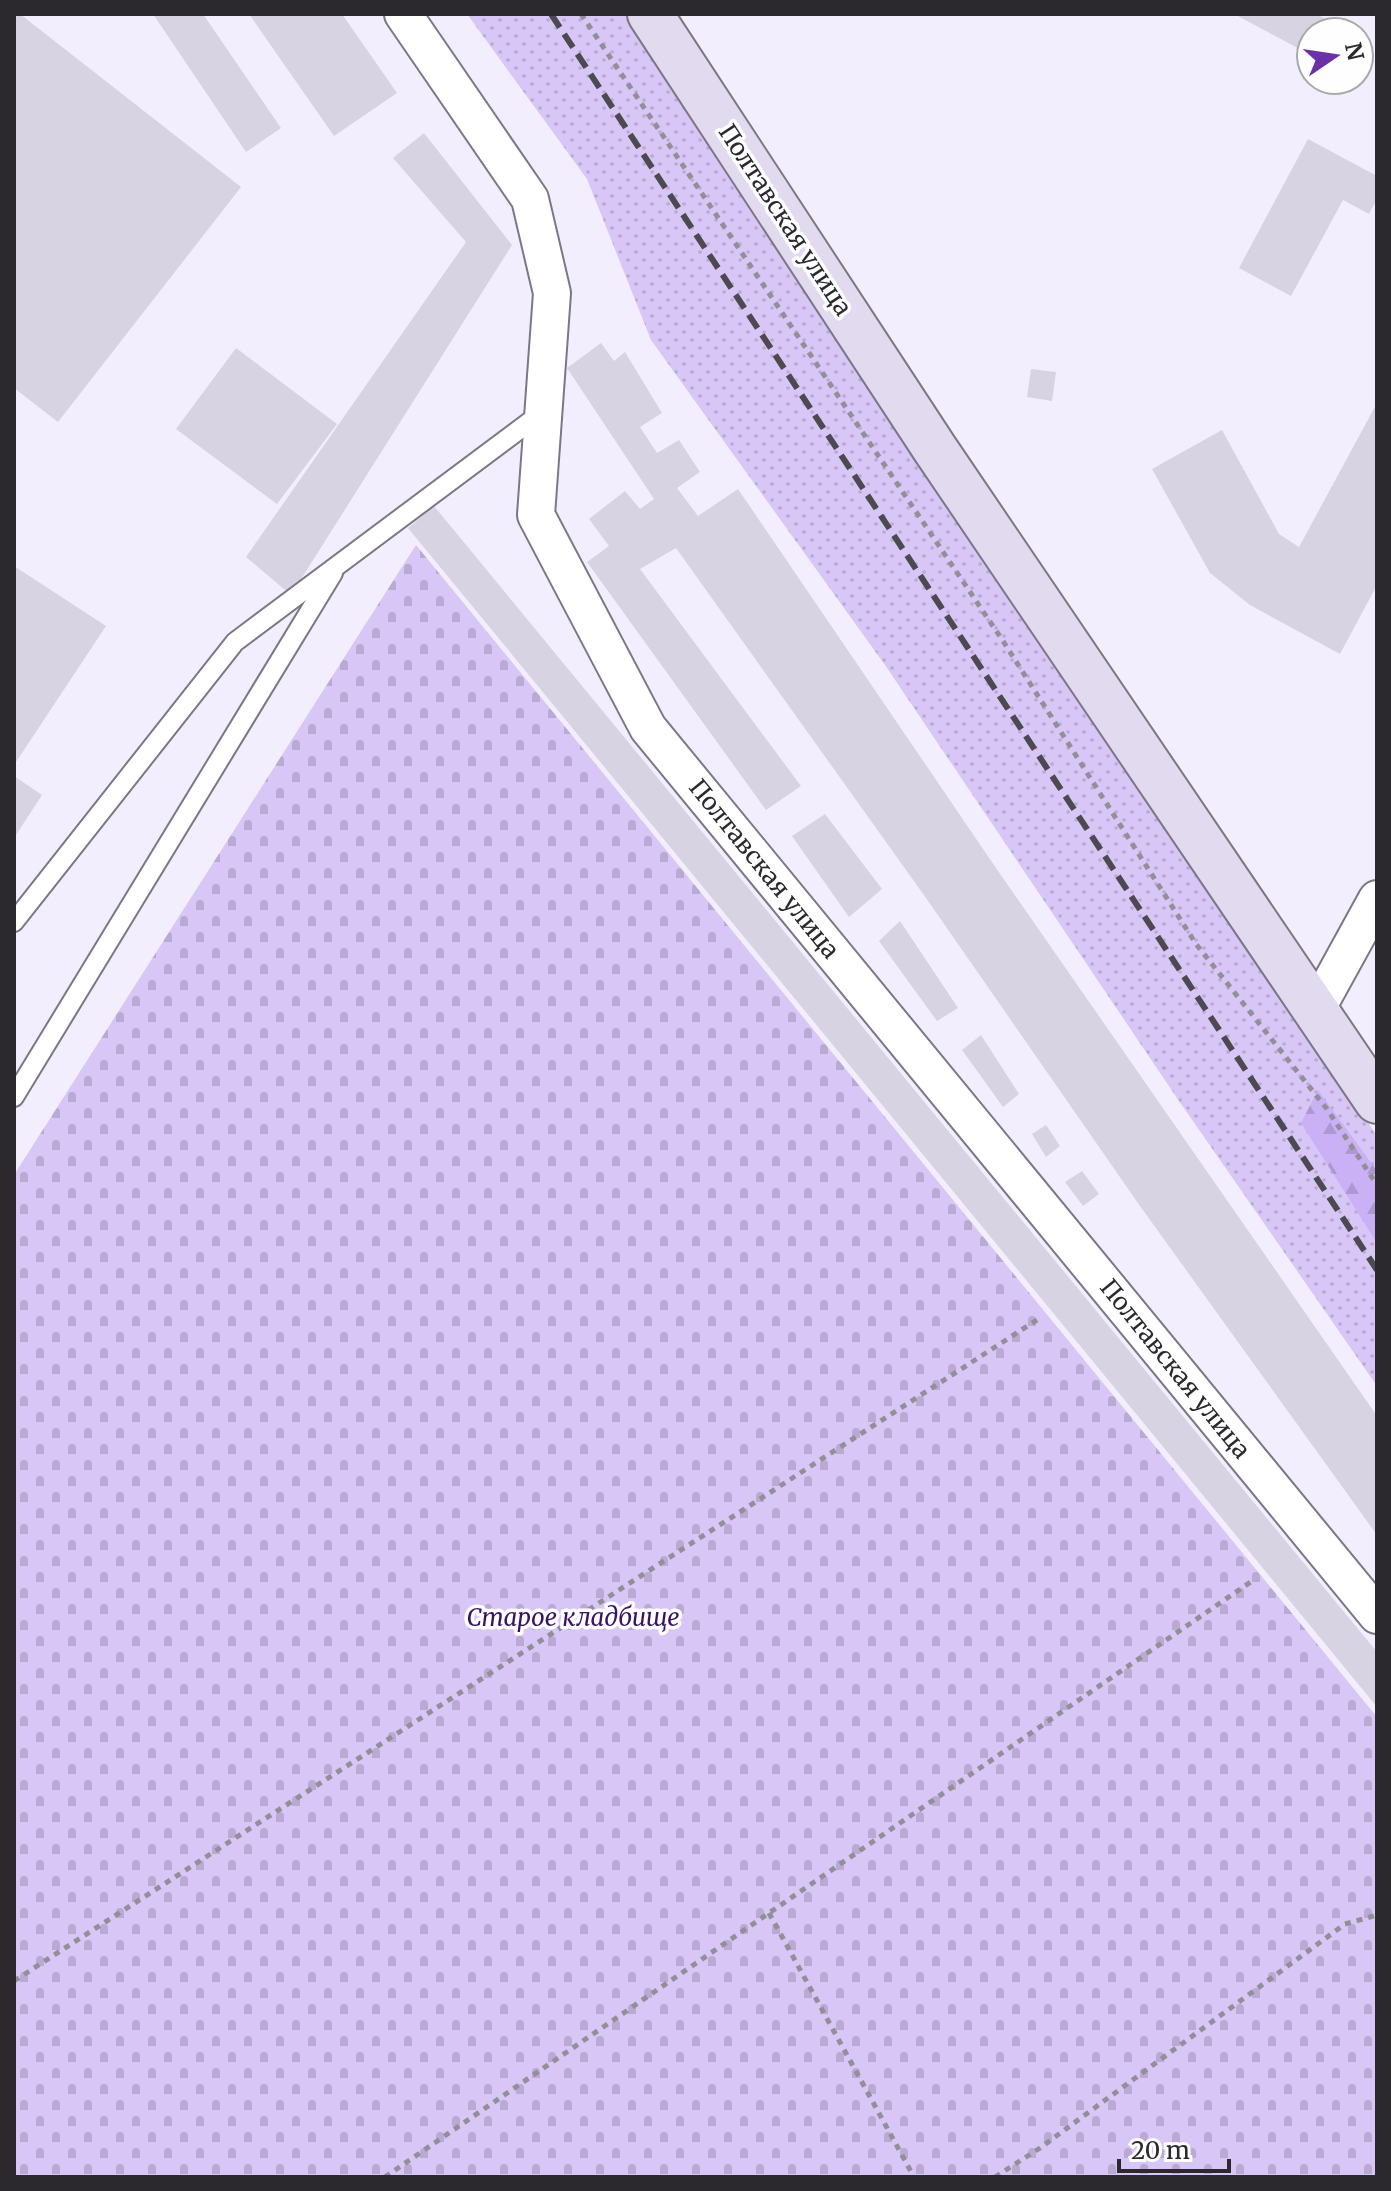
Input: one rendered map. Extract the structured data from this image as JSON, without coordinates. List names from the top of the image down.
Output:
{
  "streets": {
    "street": ["Полтавская улица"]
  },
  "parks": ["Старое кладбище"],
  "scale_bar": "20 m",
  "north": "right"
}
